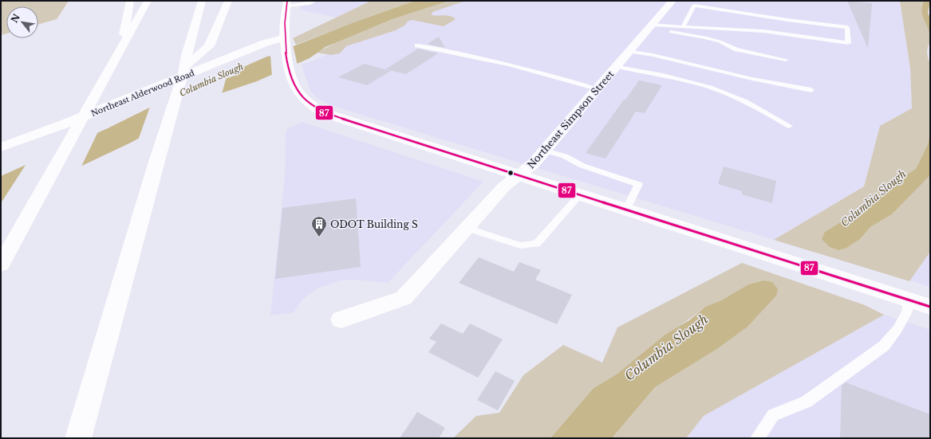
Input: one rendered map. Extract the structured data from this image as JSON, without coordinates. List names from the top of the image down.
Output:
{
  "streets": {
    "main road": ["Northeast Alderwood Road", "Northeast Simpson Street"]
  },
  "water": ["Columbia Slough"],
  "places": {
    "building": ["ODOT Building S"]
  },
  "lines": ["transit line 87"],
  "north": "top left"
}
